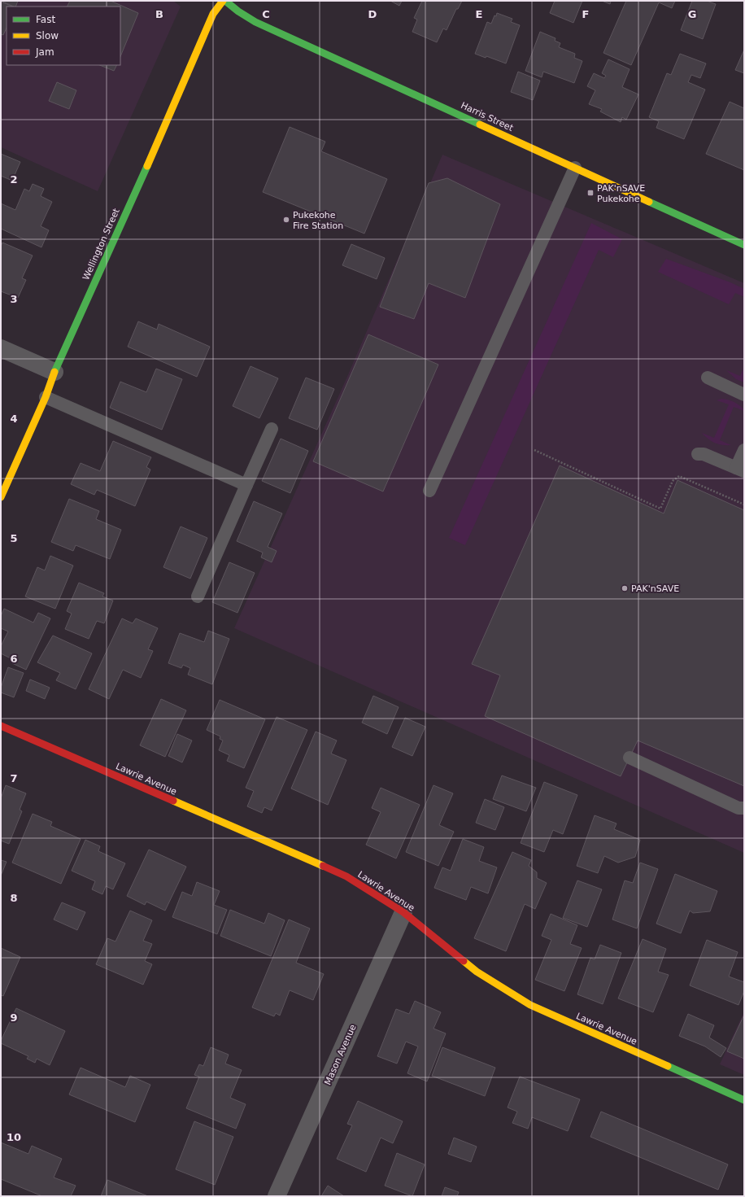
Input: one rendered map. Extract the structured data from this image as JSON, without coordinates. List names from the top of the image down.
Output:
{
  "streets": {
    "street": [
      "Harris Street",
      "Wellington Street",
      "Lawrie Avenue",
      "Mason Avenue"
    ]
  },
  "crossings": [
    ["Lawrie Avenue", "Mason Avenue"]
  ],
  "places": {
    "transit": ["PAK'nSAVE Pukekohe"],
    "other": ["Pukekohe Fire Station", "PAK'nSAVE"]
  },
  "legend": ["Fast", "Slow", "Jam"],
  "grid": {
    "columns": [
      "B",
      "C",
      "D",
      "E",
      "F",
      "G"
    ],
    "rows": [
      "2",
      "3",
      "4",
      "5",
      "6",
      "7",
      "8",
      "9",
      "10"
    ]
  }
}
